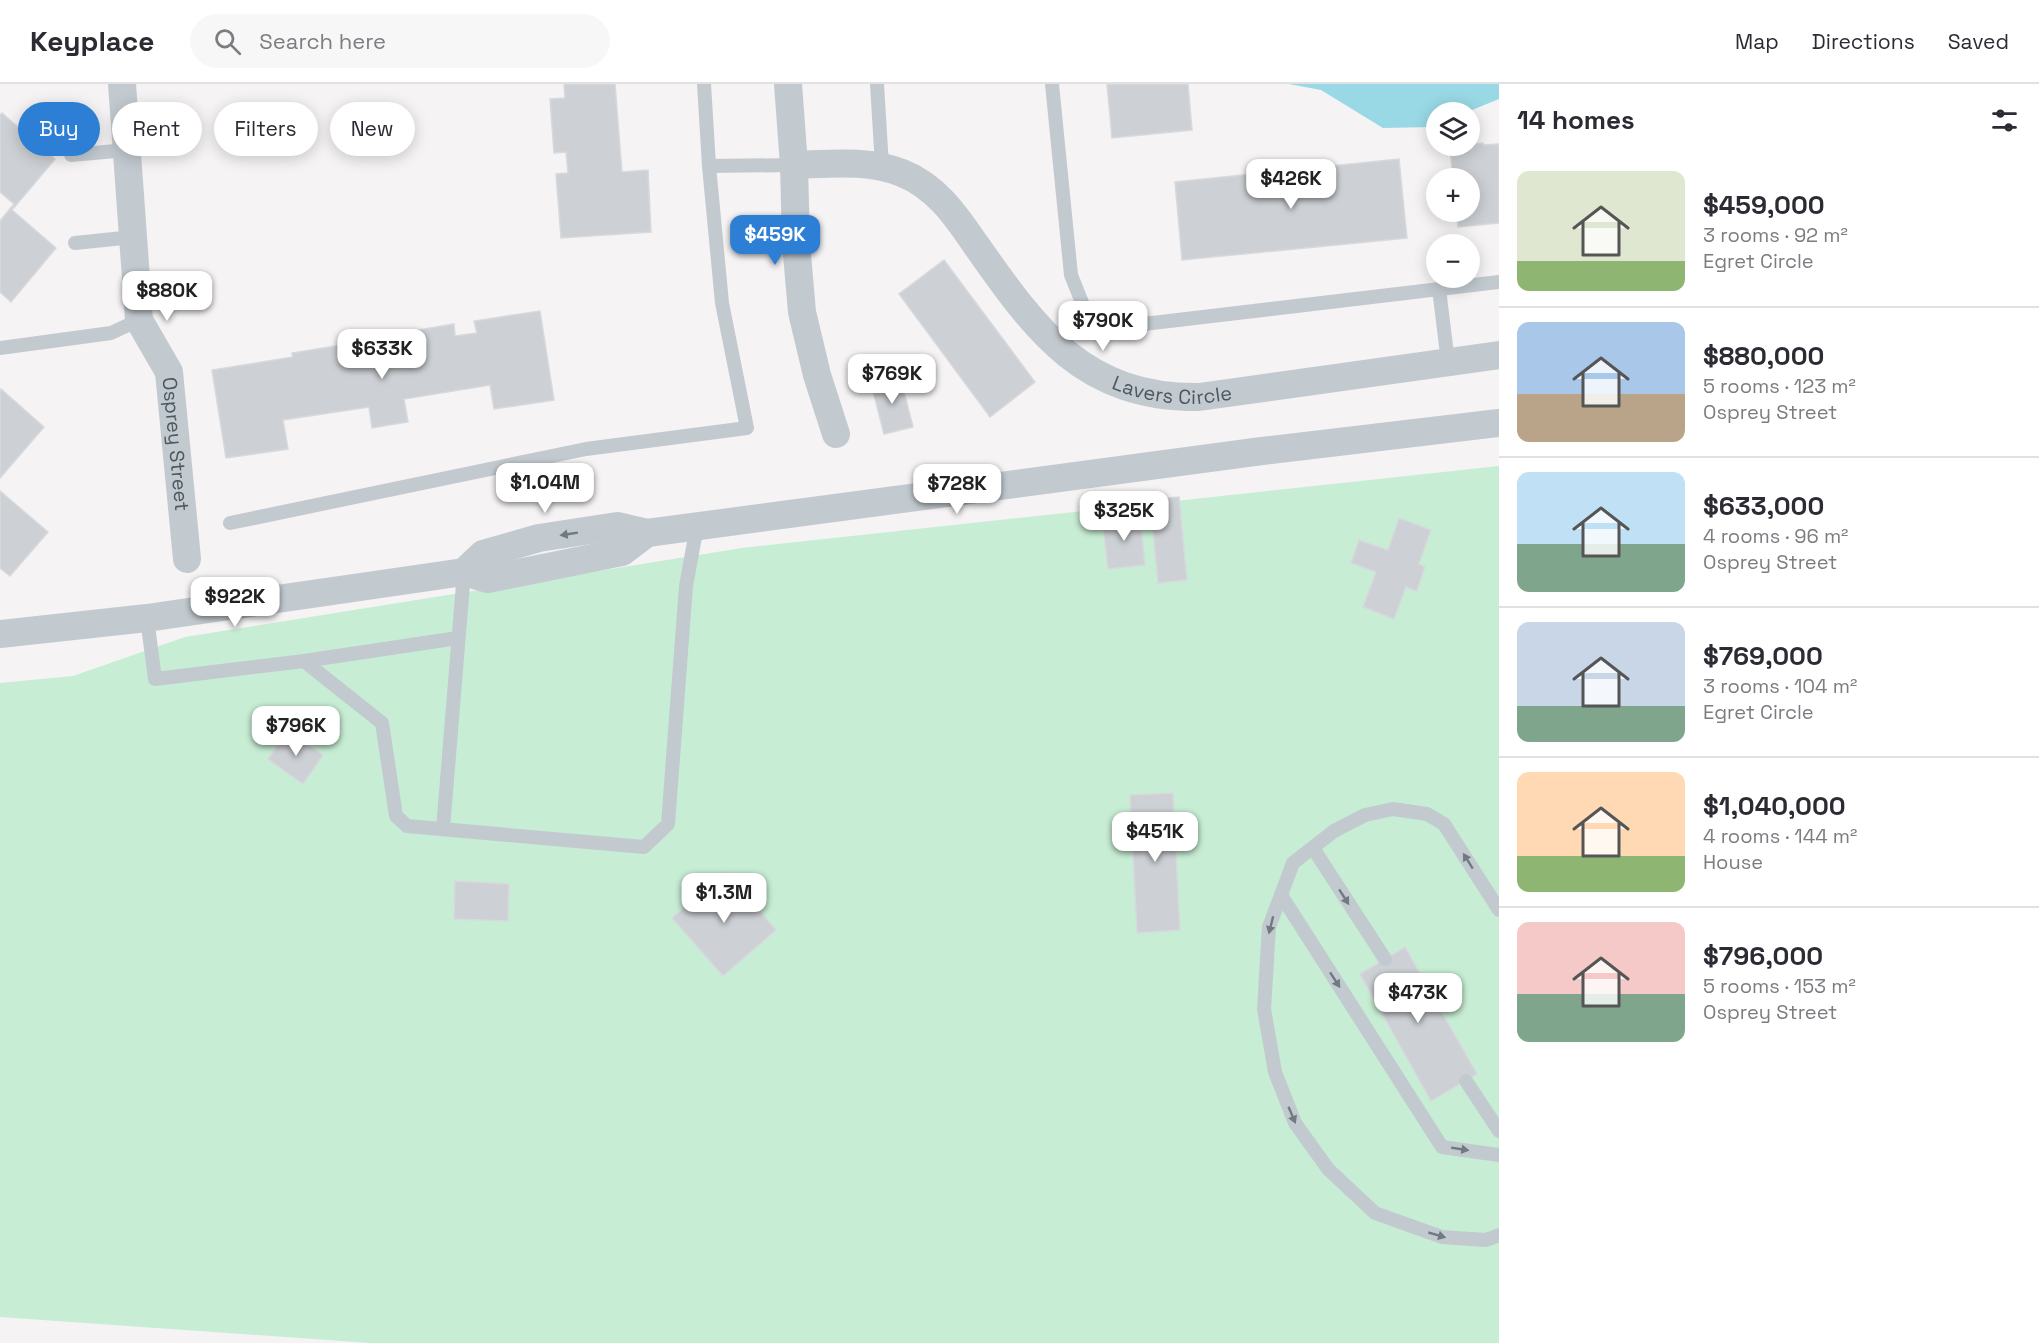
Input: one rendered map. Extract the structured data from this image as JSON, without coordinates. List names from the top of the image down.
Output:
{
  "streets": {
    "street": ["Lavers Circle", "Osprey Street"]
  },
  "page": {
    "header": "Keyplace",
    "search": "Search here",
    "nav": ["Map", "Directions", "Saved"],
    "heading": "14 homes",
    "map_buttons": ["+", "−"],
    "chip": [
      "Buy",
      "Rent",
      "Filters",
      "New"
    ],
    "list": [
      {
        "name": "$459,000",
        "note": "3 rooms · 92 m² · Egret Circle"
      },
      {
        "name": "$880,000",
        "note": "5 rooms · 123 m² · Osprey Street"
      },
      {
        "name": "$633,000",
        "note": "4 rooms · 96 m² · Osprey Street"
      },
      {
        "name": "$769,000",
        "note": "3 rooms · 104 m² · Egret Circle"
      },
      {
        "name": "$1,040,000",
        "note": "4 rooms · 144 m² · House"
      },
      {
        "name": "$796,000",
        "note": "5 rooms · 153 m² · Osprey Street"
      }
    ],
    "price": [
      "$426K",
      "$459K",
      "$880K",
      "$790K",
      "$633K",
      "$769K",
      "$1.04M",
      "$728K",
      "$325K",
      "$922K",
      "$796K",
      "$451K",
      "$1.3M",
      "$473K"
    ]
  }
}
